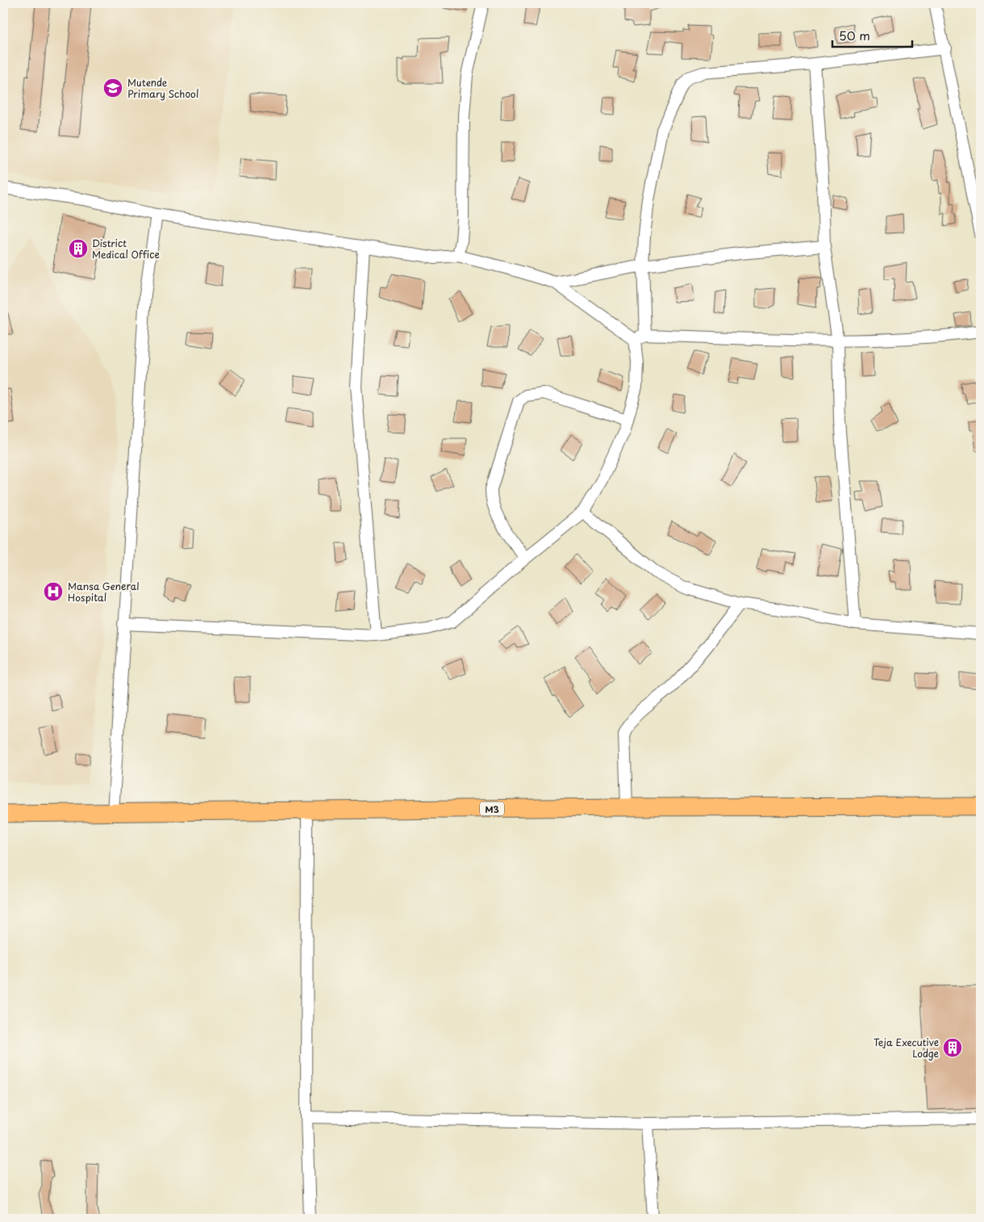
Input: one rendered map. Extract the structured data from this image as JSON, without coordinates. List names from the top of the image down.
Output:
{
  "streets": {
    "main road": ["M3"]
  },
  "places": {
    "school or university": ["Mutende Primary School"],
    "building": ["District Medical Office", "Teja Executive Lodge"],
    "hospital": ["Mansa General Hospital"]
  },
  "scale_bar": "50 m"
}
